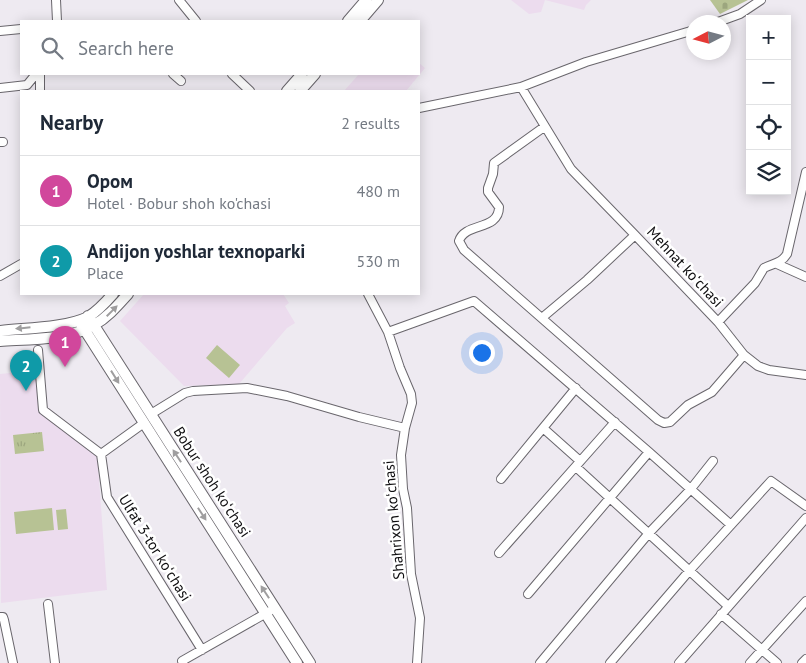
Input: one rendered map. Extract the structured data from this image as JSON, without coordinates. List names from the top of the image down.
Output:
{
  "streets": {
    "main road": ["Bobur shoh koʻchasi"],
    "street": ["Mehnat koʻchasi", "Shahrixon koʻchasi", "Ulfat 3-tor koʻchasi"]
  },
  "north": "left",
  "page": {
    "map_buttons": ["+", "−"],
    "search": "Search here",
    "heading": ["Nearby", "2 results"],
    "list": [
      {
        "mark": "1",
        "name": "Ором",
        "note": "Hotel · Bobur shoh ko'chasi",
        "value": "480 m"
      },
      {
        "mark": "2",
        "name": "Andijon yoshlar texnoparki",
        "note": "Place",
        "value": "530 m"
      }
    ],
    "pins": ["1", "2"]
  }
}
